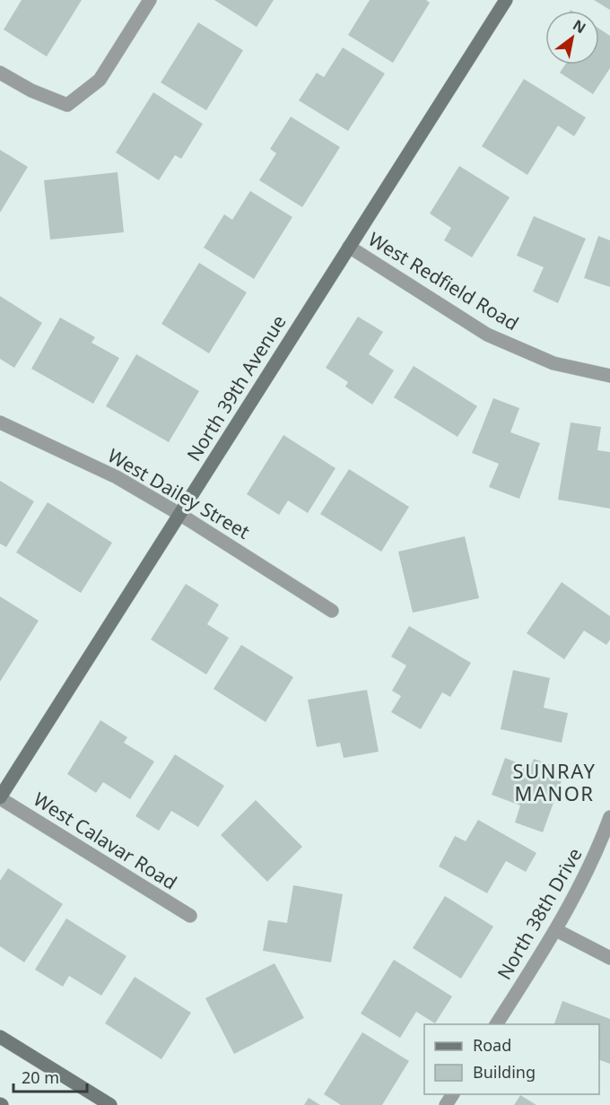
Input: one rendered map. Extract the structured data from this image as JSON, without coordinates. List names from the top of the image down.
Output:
{
  "streets": {
    "street": [
      "West Redfield Road",
      "North 39th Avenue",
      "West Dailey Street",
      "West Calavar Road",
      "North 38th Drive"
    ]
  },
  "crossings": [
    ["West Redfield Road", "North 39th Avenue"],
    ["North 39th Avenue", "West Dailey Street"],
    ["North 39th Avenue", "West Calavar Road"]
  ],
  "districts": ["SUNRAY MANOR"],
  "legend": ["Road", "Building"],
  "scale_bar": "20 m",
  "north": "top right"
}
